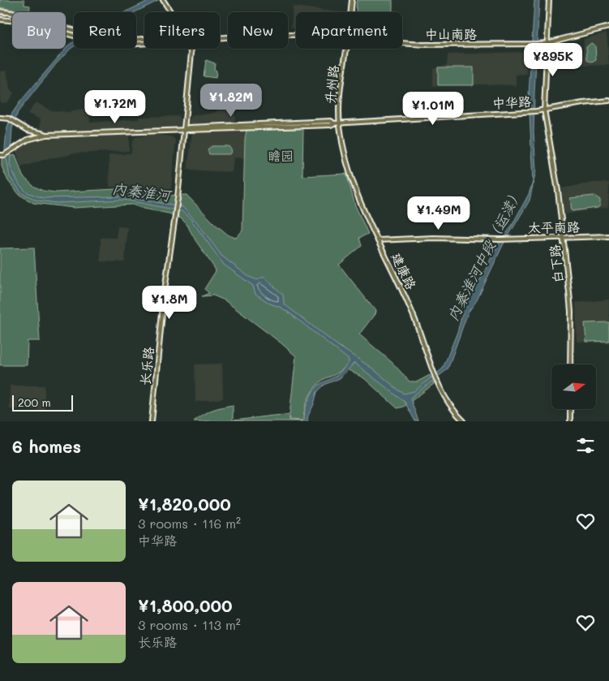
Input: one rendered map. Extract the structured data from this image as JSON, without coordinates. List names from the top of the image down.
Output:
{
  "streets": {
    "main road": [
      "中山南路",
      "升州路",
      "中华路",
      "太平南路",
      "白下路",
      "建康路",
      "长乐路"
    ]
  },
  "crossings": [
    ["升州路", "中华路"],
    ["升州路", "建康路"],
    ["中华路", "白下路"],
    ["中华路", "建康路"],
    ["中华路", "长乐路"],
    ["太平南路", "白下路"],
    ["太平南路", "建康路"]
  ],
  "water": ["内秦淮河", "内秦淮河中段（运渎）"],
  "parks": ["瞻园"],
  "scale_bar": "200 m",
  "north": "right",
  "page": {
    "chip": [
      "Buy",
      "Rent",
      "Filters",
      "New",
      "Apartment"
    ],
    "price": [
      "¥895K",
      "¥1.82M",
      "¥1.72M",
      "¥1.01M",
      "¥1.49M",
      "¥1.8M"
    ],
    "scale": "200 m",
    "heading": "6 homes",
    "list": [
      {
        "name": "¥1,820,000",
        "note": "3 rooms · 116 m² · 中华路"
      },
      {
        "name": "¥1,800,000",
        "note": "3 rooms · 113 m² · 长乐路"
      }
    ]
  }
}
